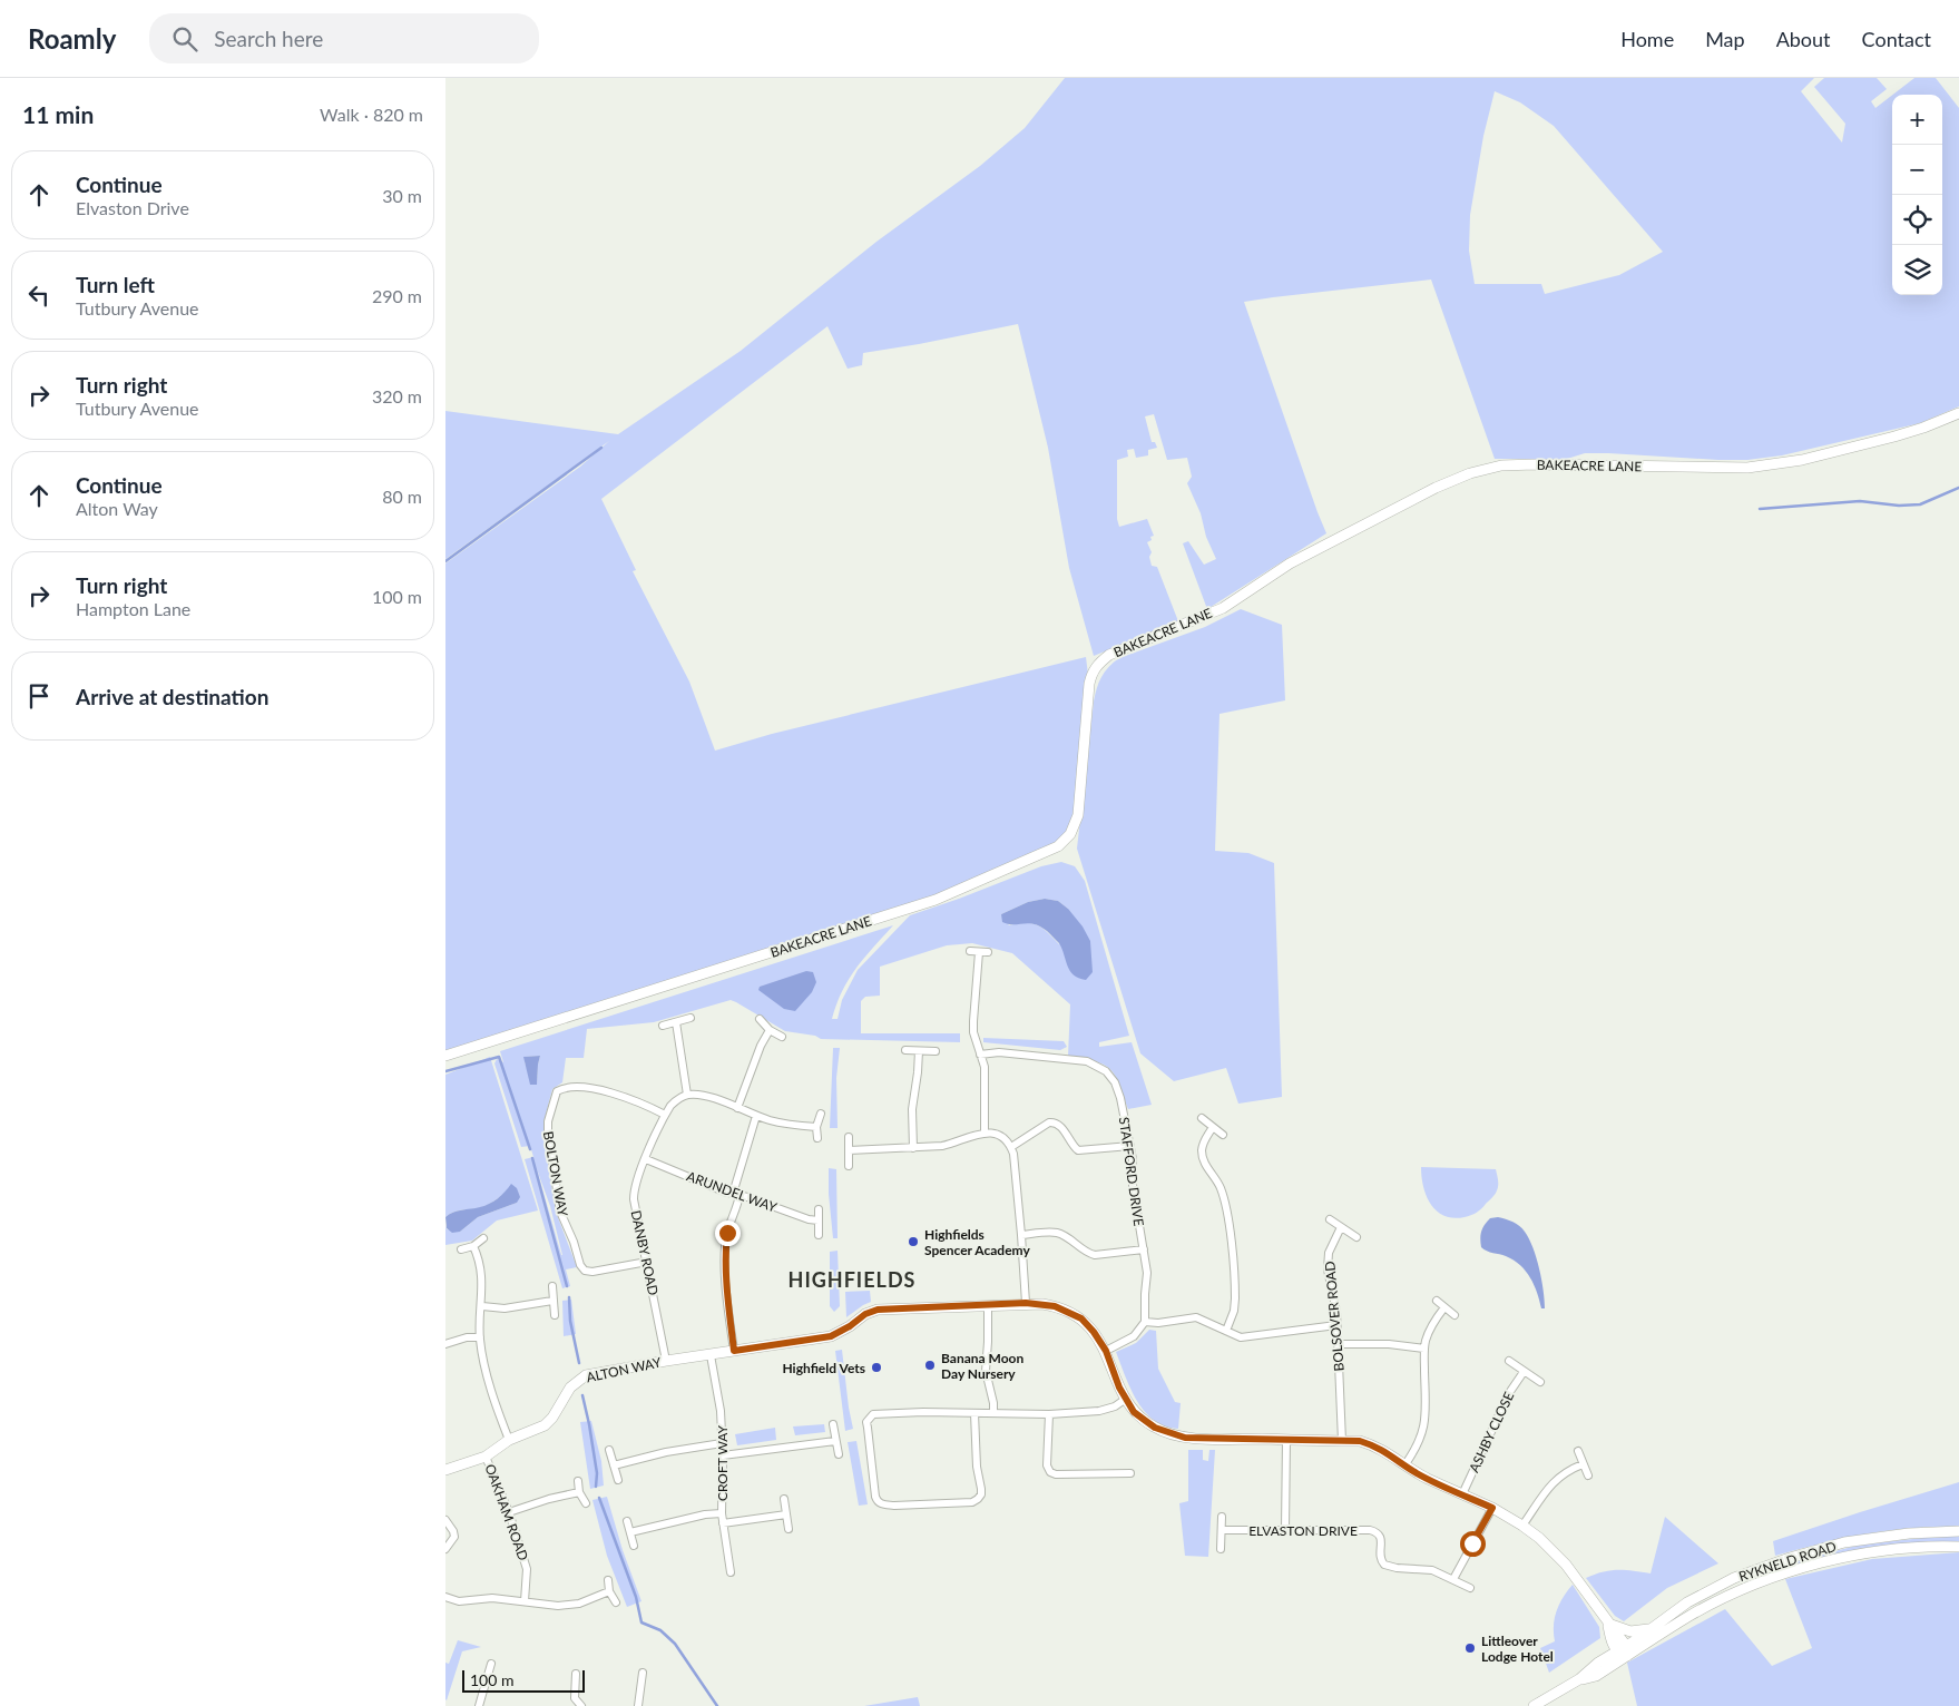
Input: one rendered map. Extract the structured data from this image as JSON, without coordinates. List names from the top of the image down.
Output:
{
  "streets": {
    "street": [
      "BAKEACRE LANE",
      "STAFFORD DRIVE",
      "BOLTON WAY",
      "ARUNDEL WAY",
      "DANBY ROAD",
      "BOLSOVER ROAD",
      "ALTON WAY",
      "ASHBY CLOSE",
      "CROFT WAY",
      "OAKHAM ROAD",
      "ELVASTON DRIVE",
      "RYKNELD ROAD"
    ]
  },
  "crossings": [
    ["BOLTON WAY", "DANBY ROAD"],
    ["ARUNDEL WAY", "DANBY ROAD"],
    ["DANBY ROAD", "ALTON WAY"],
    ["ALTON WAY", "CROFT WAY"],
    ["ALTON WAY", "OAKHAM ROAD"]
  ],
  "districts": ["HIGHFIELDS"],
  "places": [
    "Highfields Spencer Academy",
    "Banana Moon Day Nursery",
    "Highfield Vets",
    "Littleover Lodge Hotel"
  ],
  "scale_bar": "100 m",
  "page": {
    "header": "Roamly",
    "search": "Search here",
    "nav": [
      "Home",
      "Map",
      "About",
      "Contact"
    ],
    "heading": ["11 min", "Walk · 820 m"],
    "map_buttons": ["+", "−"],
    "list": [
      ["Continue", "Elvaston Drive", "30 m"],
      ["Turn left", "Tutbury Avenue", "290 m"],
      ["Turn right", "Tutbury Avenue", "320 m"],
      ["Continue", "Alton Way", "80 m"],
      ["Turn right", "Hampton Lane", "100 m"],
      "Arrive at destination"
    ],
    "scale": "100 m"
  }
}
